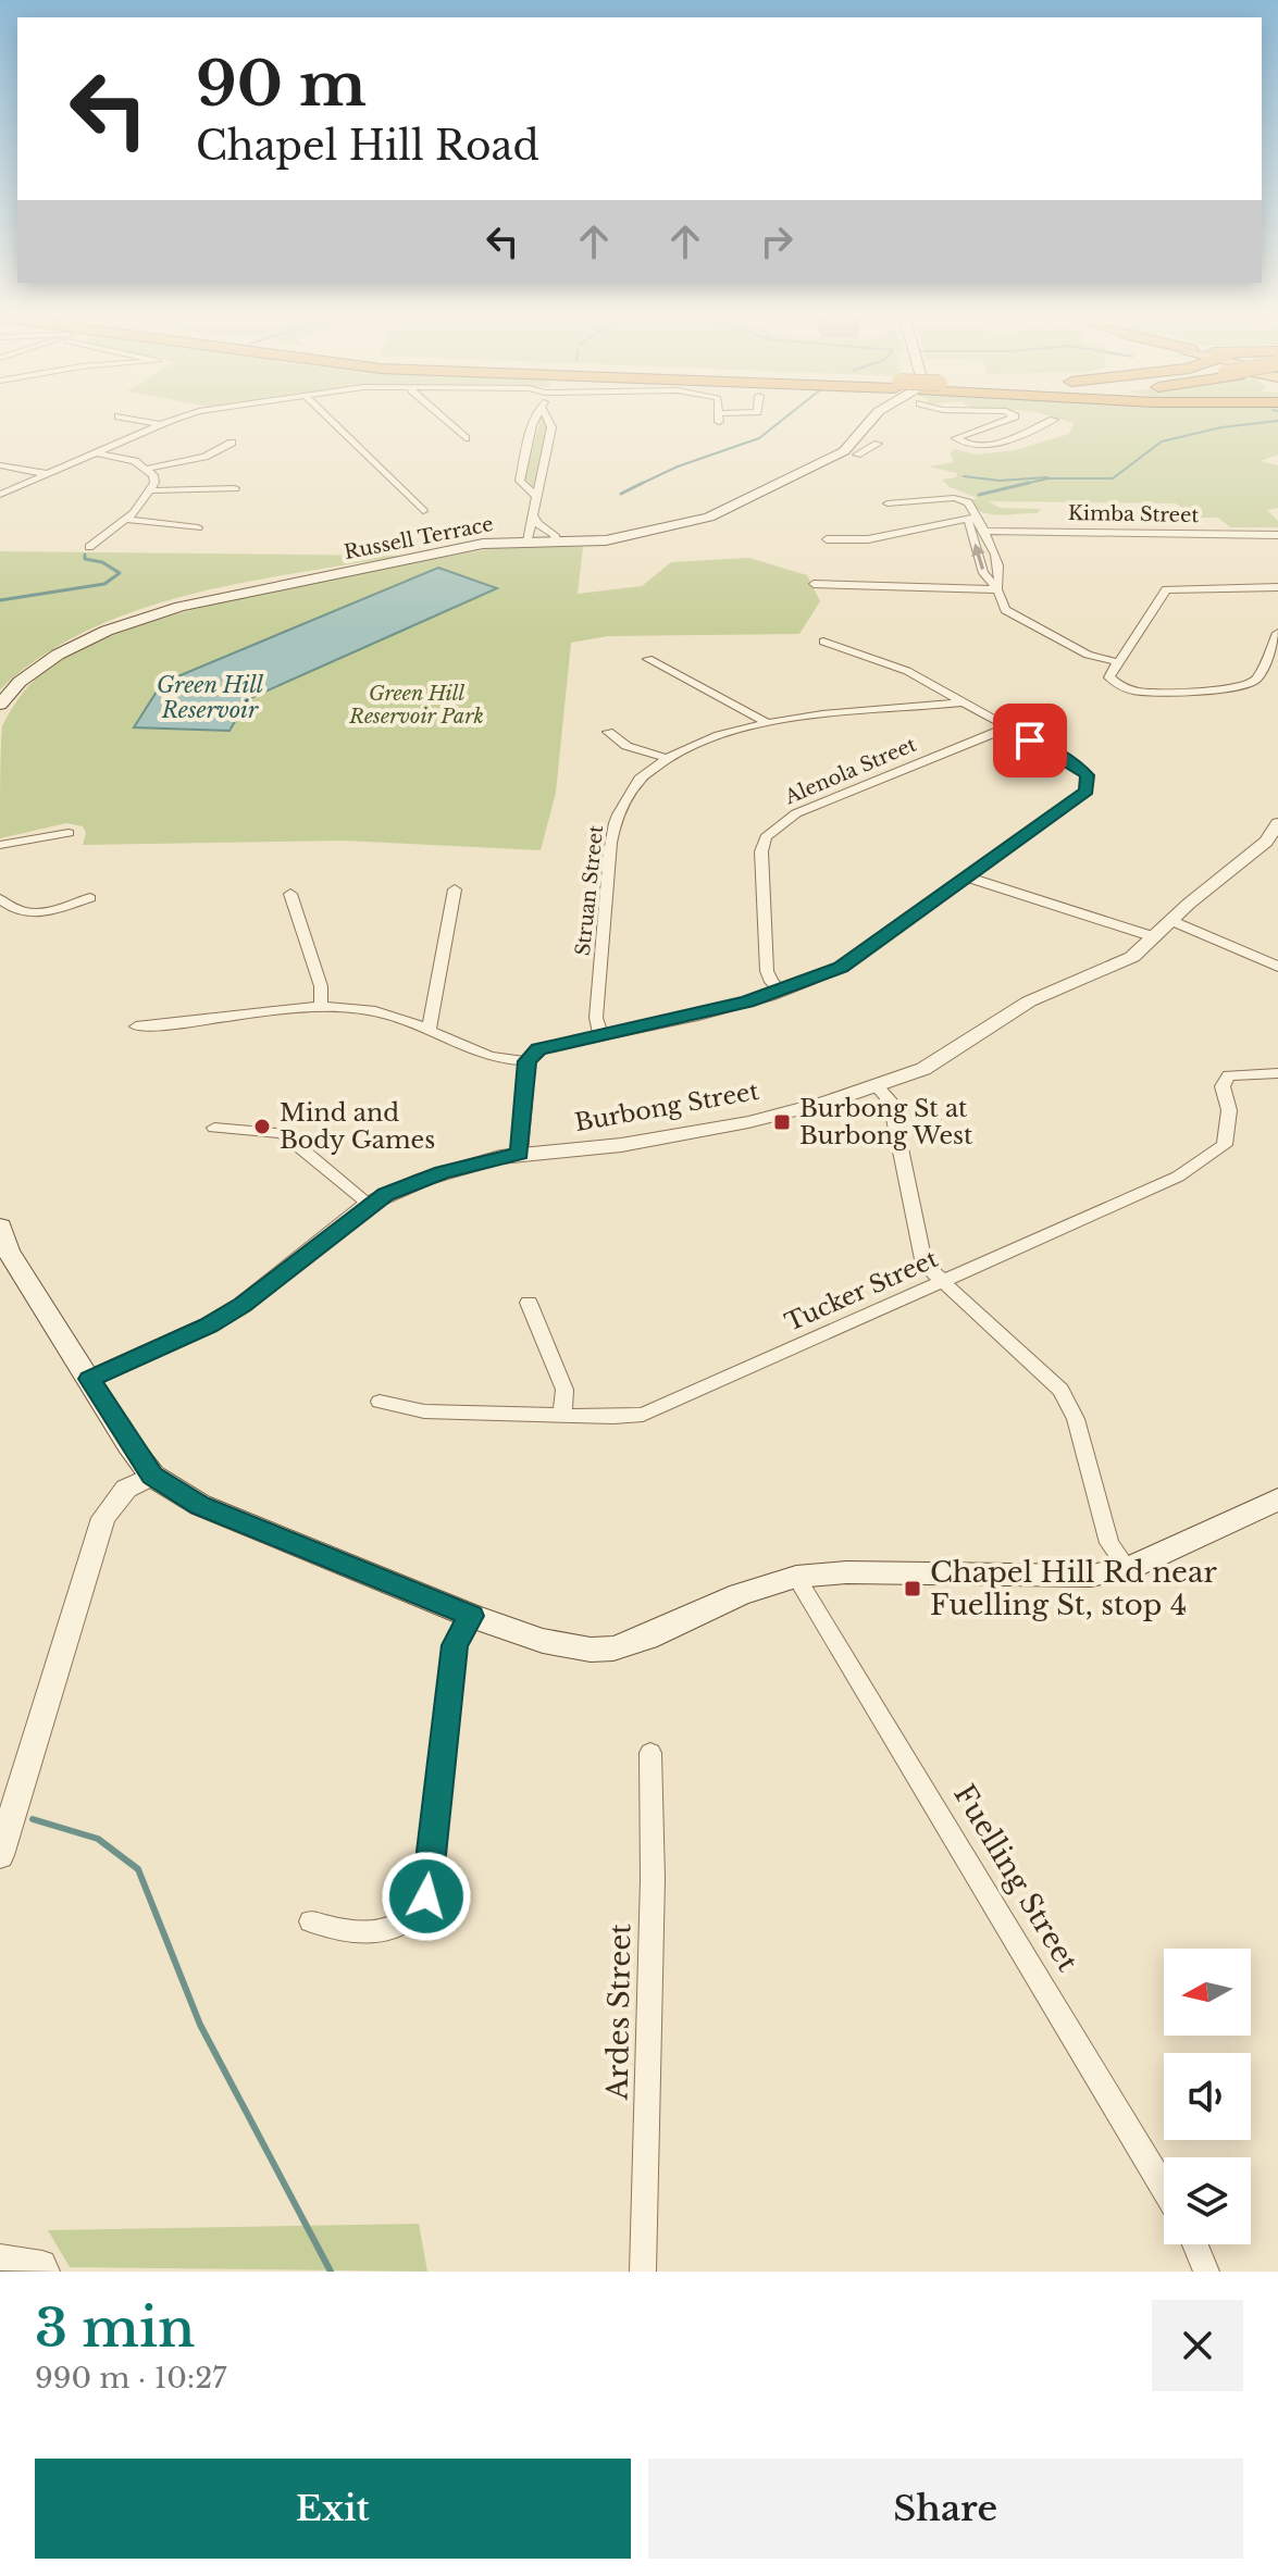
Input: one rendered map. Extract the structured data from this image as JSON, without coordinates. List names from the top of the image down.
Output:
{
  "streets": {
    "main road": ["Russell Terrace"],
    "street": [
      "Kimba Street",
      "Alenola Street",
      "Struan Street",
      "Burbong Street",
      "Tucker Street",
      "Fuelling Street",
      "Ardes Street"
    ]
  },
  "water": ["Green Hill Reservoir"],
  "parks": ["Green Hill Reservoir Park"],
  "places": {
    "transit": ["Burbong St at Burbong West", "Chapel Hill Rd near Fuelling St, stop 4"],
    "other": ["Mind and Body Games"]
  },
  "north": "left",
  "page": {
    "turn": ["90 m", "Chapel Hill Road"],
    "heading": ["3 min", "990 m · 10:27"],
    "buttons": ["Exit", "Share"]
  }
}
